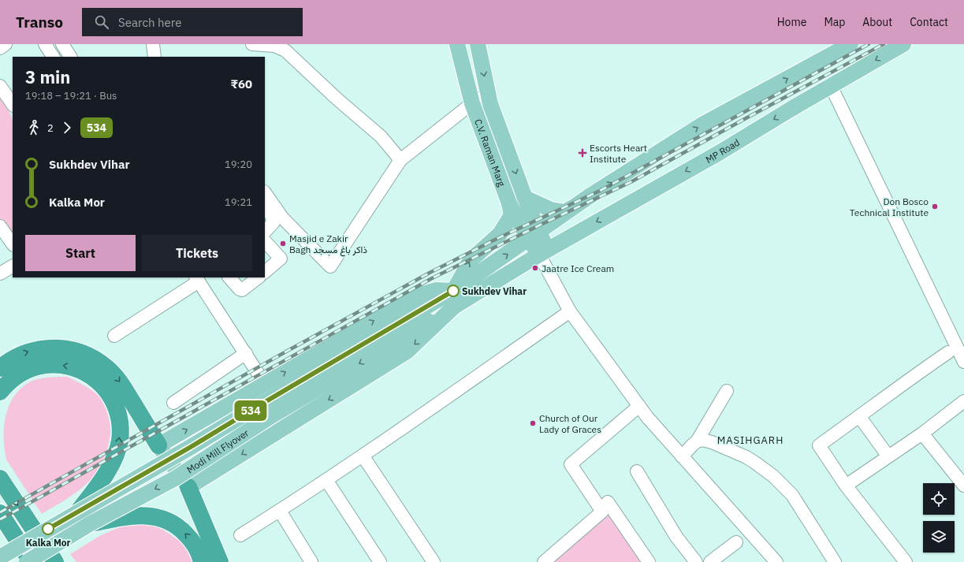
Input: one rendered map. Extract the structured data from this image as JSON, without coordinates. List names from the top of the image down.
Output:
{
  "streets": {
    "main road": ["MP Road", "C.V. Raman Marg", "Modi Mill Flyover"]
  },
  "crossings": [
    ["MP Road", "C.V. Raman Marg"],
    ["MP Road", "Modi Mill Flyover"],
    ["C.V. Raman Marg", "Modi Mill Flyover"]
  ],
  "districts": ["MASIHGARH"],
  "places": {
    "health": ["Escorts Heart Institute"],
    "other": [
      "Don Bosco Technical Institute",
      "Masjid e Zakir Bagh ذاکر باغ مسجد",
      "Jaatre Ice Cream",
      "Sukhdev Vihar",
      "Church of Our Lady of Graces",
      "Kalka Mor"
    ]
  },
  "lines": ["bus line 534"],
  "page": {
    "header": "Transo",
    "search": "Search here",
    "nav": [
      "Home",
      "Map",
      "About",
      "Contact"
    ],
    "on_map": "534",
    "heading": ["3 min", "19:18 – 19:21 · Bus", "₹60"],
    "legs": ["2", "534"],
    "list": [
      {
        "name": "Sukhdev Vihar",
        "value": "19:20"
      },
      {
        "name": "Kalka Mor",
        "value": "19:21"
      }
    ],
    "buttons": ["Start", "Tickets"]
  }
}
